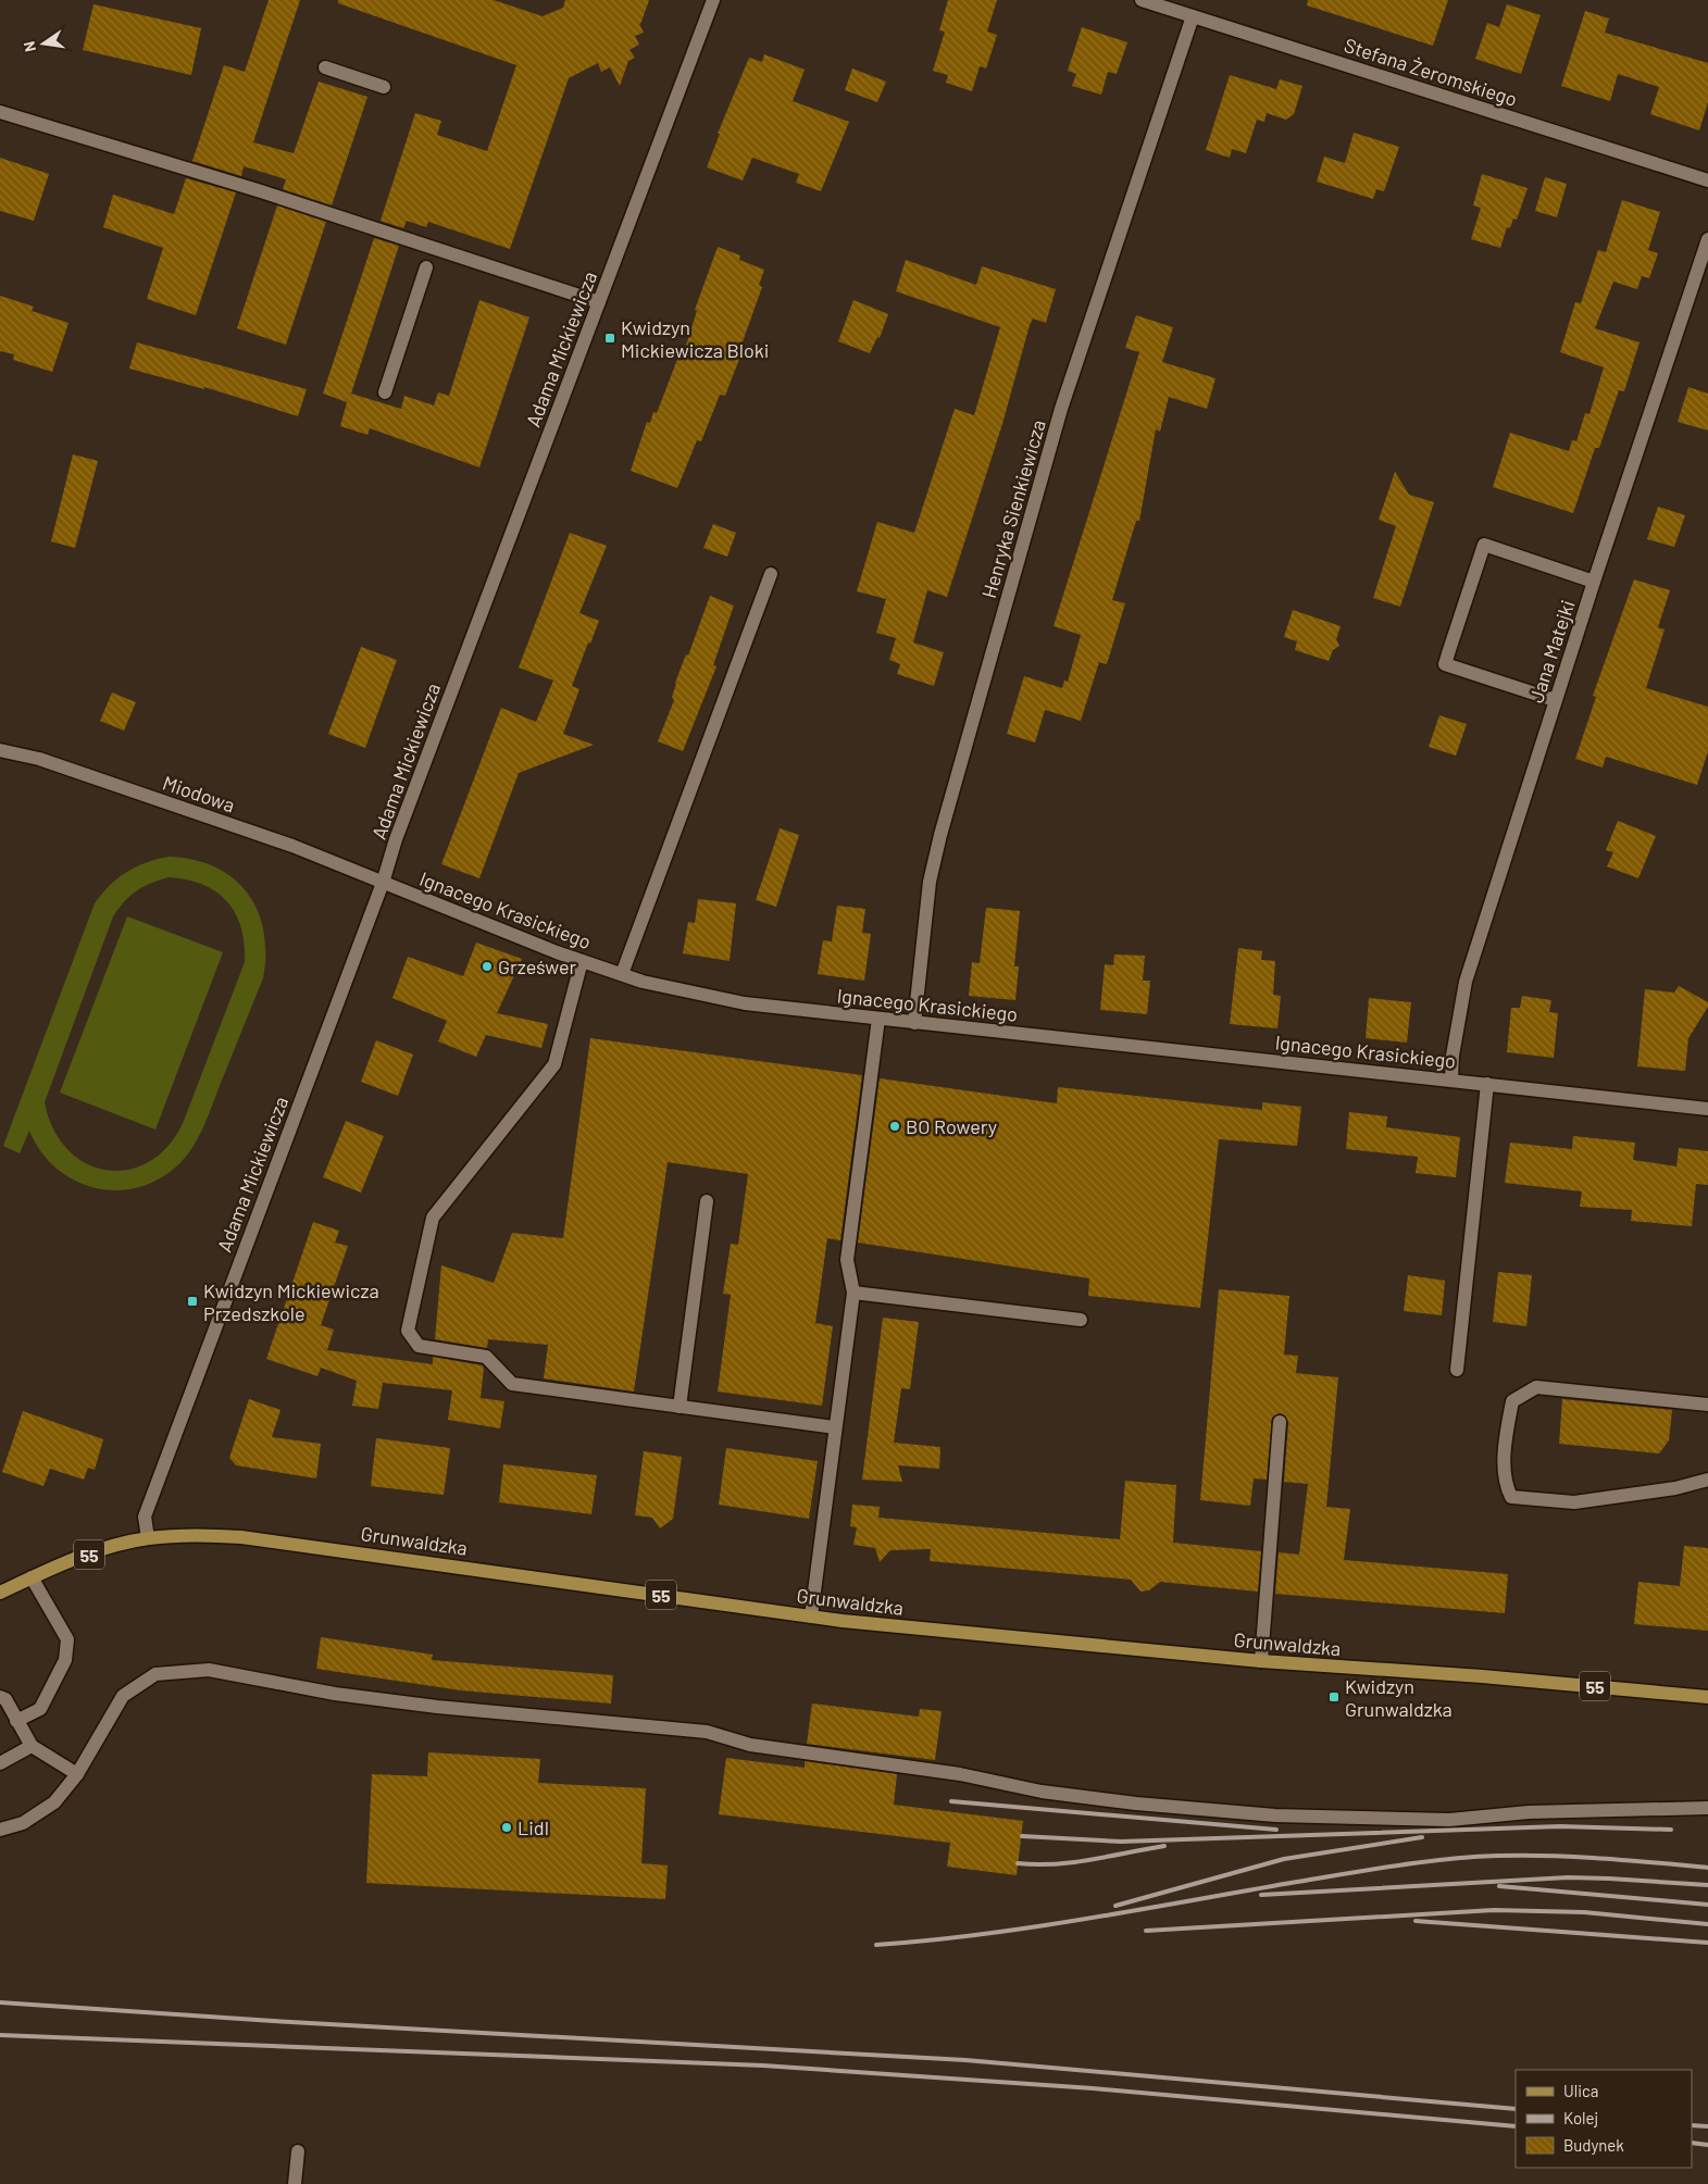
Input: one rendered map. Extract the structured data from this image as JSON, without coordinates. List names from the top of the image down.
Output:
{
  "streets": {
    "main road": ["Grunwaldzka", "55"],
    "street": [
      "Stefana Żeromskiego",
      "Adama Mickiewicza",
      "Henryka Sienkiewicza",
      "Jana Matejki",
      "Miodowa",
      "Ignacego Krasickiego"
    ]
  },
  "crossings": [
    ["Stefana Żeromskiego", "Henryka Sienkiewicza"],
    ["Adama Mickiewicza", "Miodowa"],
    ["Adama Mickiewicza", "Ignacego Krasickiego"],
    ["Adama Mickiewicza", "Grunwaldzka"],
    ["Henryka Sienkiewicza", "Ignacego Krasickiego"],
    ["Jana Matejki", "Ignacego Krasickiego"],
    ["Miodowa", "Ignacego Krasickiego"]
  ],
  "places": {
    "transit": ["Kwidzyn Mickiewicza Bloki", "Kwidzyn Mickiewicza Przedszkole", "Kwidzyn Grunwaldzka"],
    "other": ["Grześwer", "BO Rowery", "Lidl"]
  },
  "legend": ["Ulica", "Kolej", "Budynek"],
  "north": "left"
}
